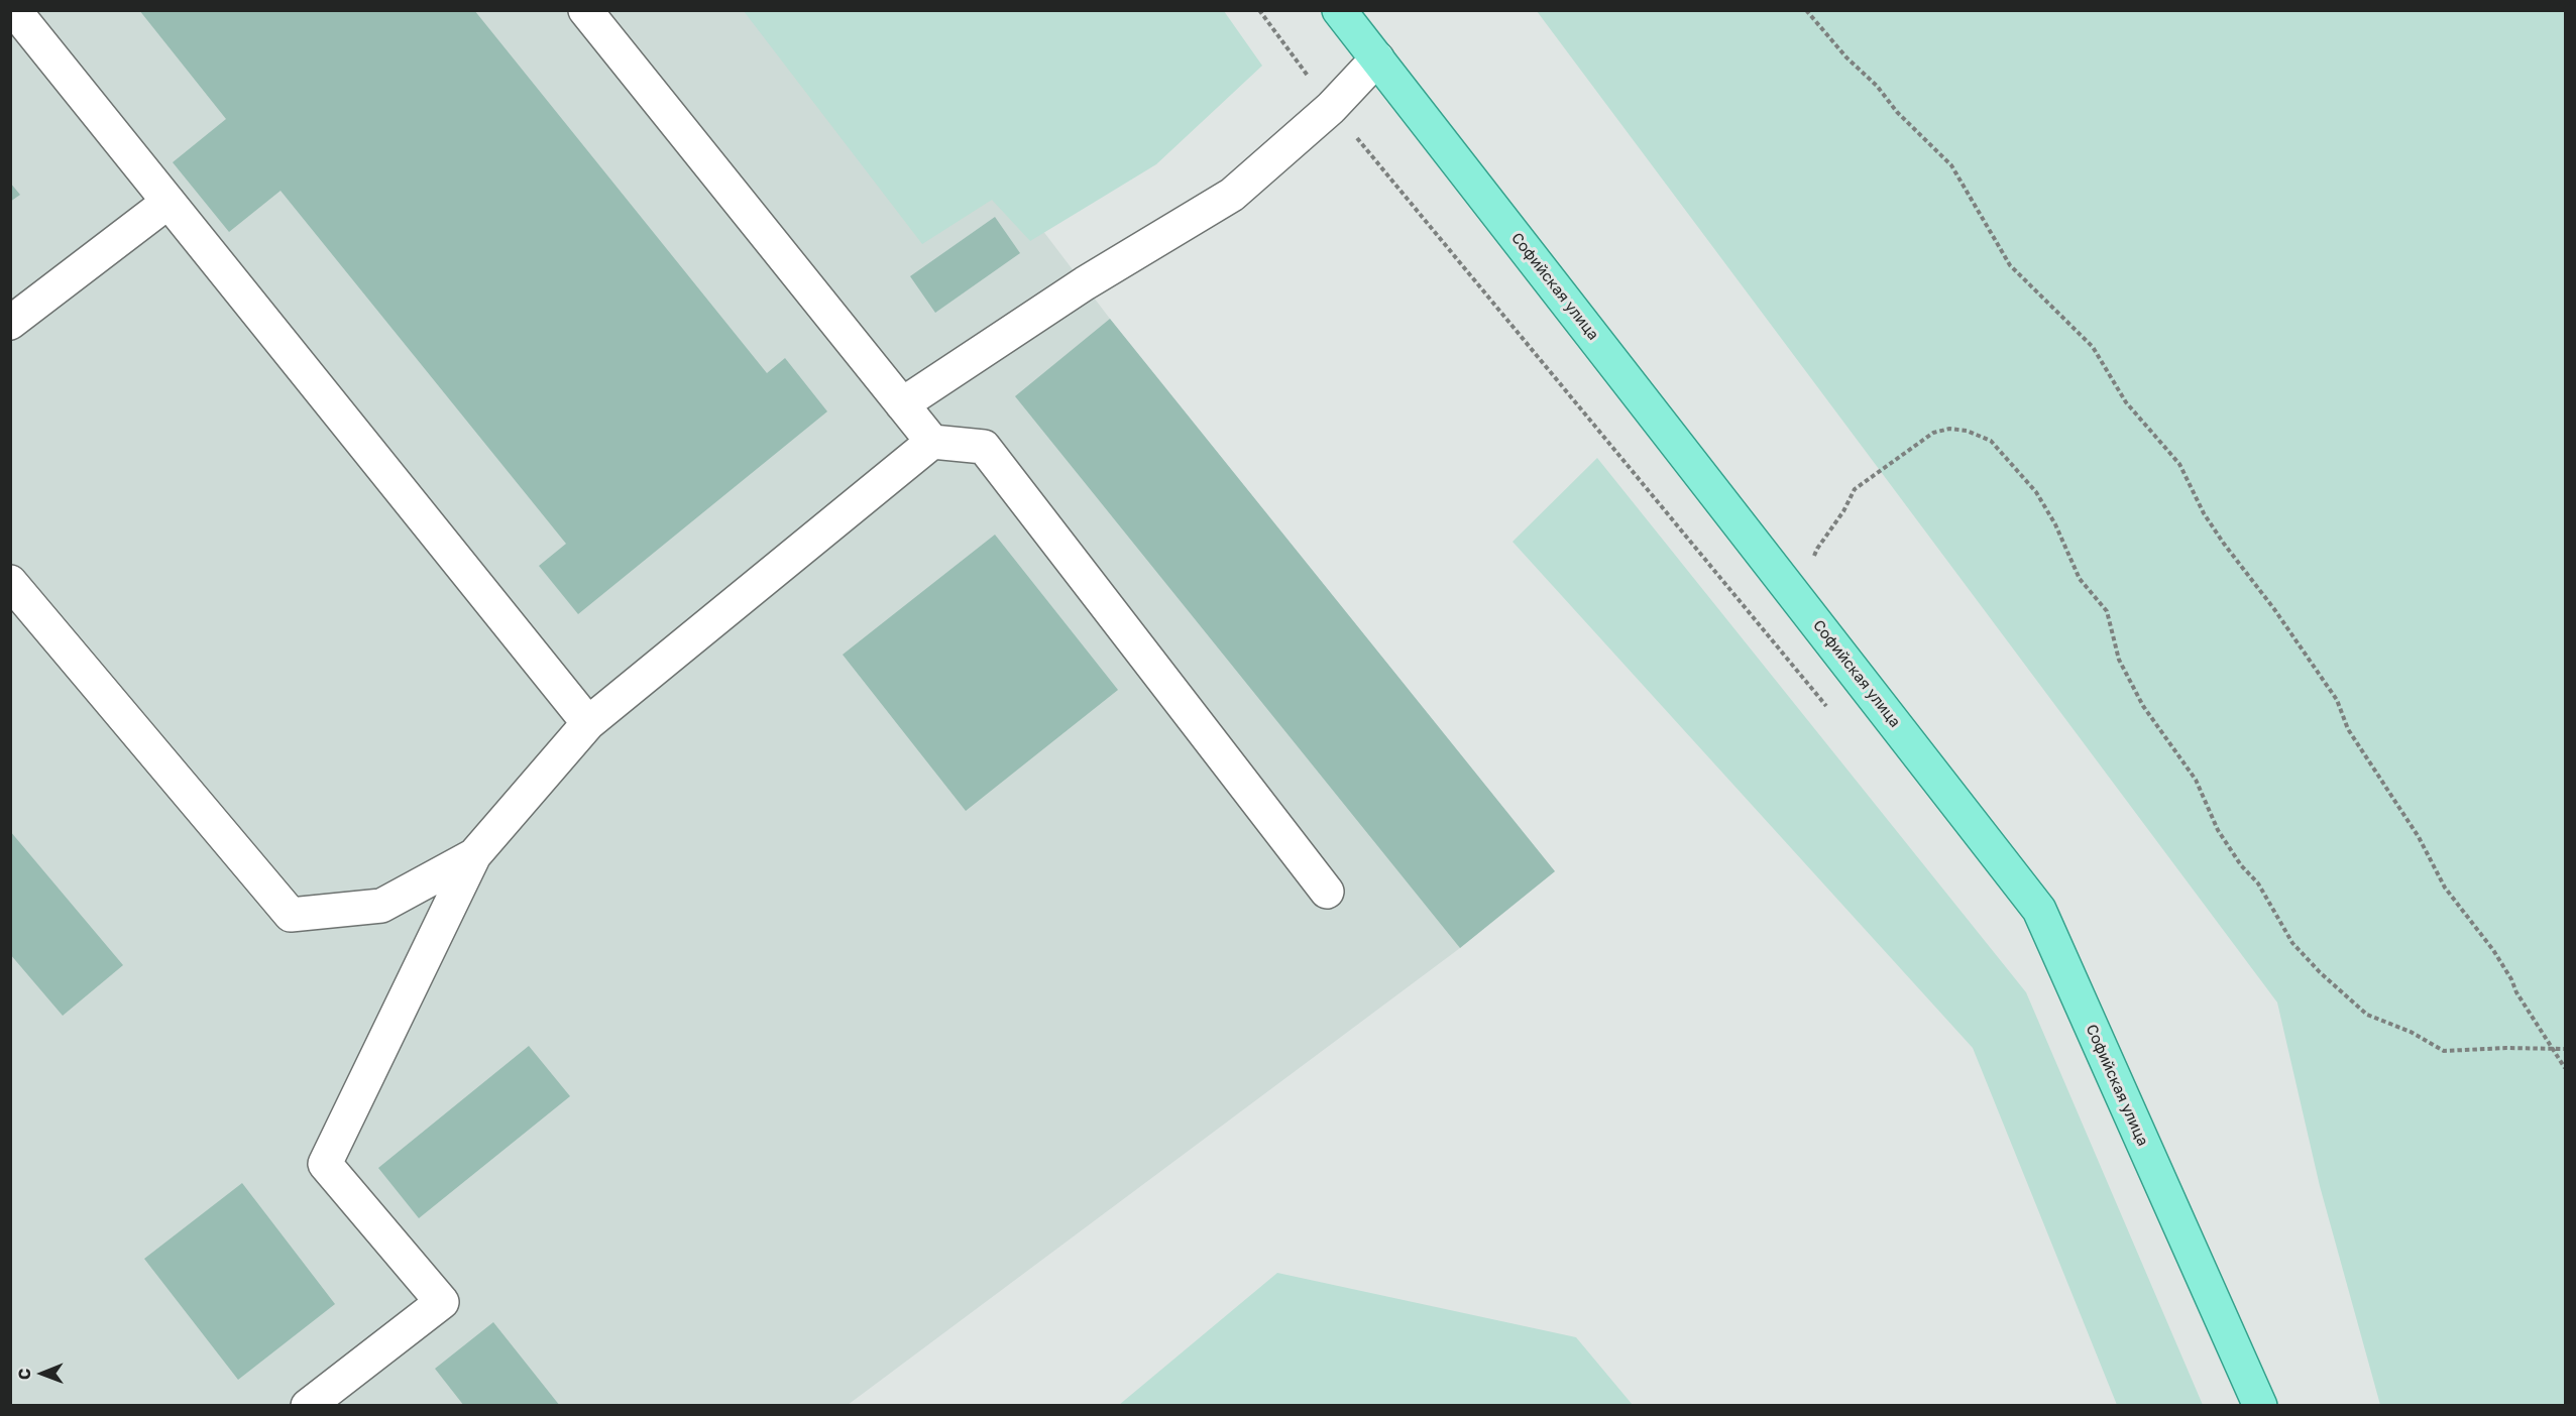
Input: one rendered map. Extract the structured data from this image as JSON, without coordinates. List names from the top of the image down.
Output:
{
  "streets": {
    "main road": ["Софийская улица"]
  },
  "north": "left"
}
